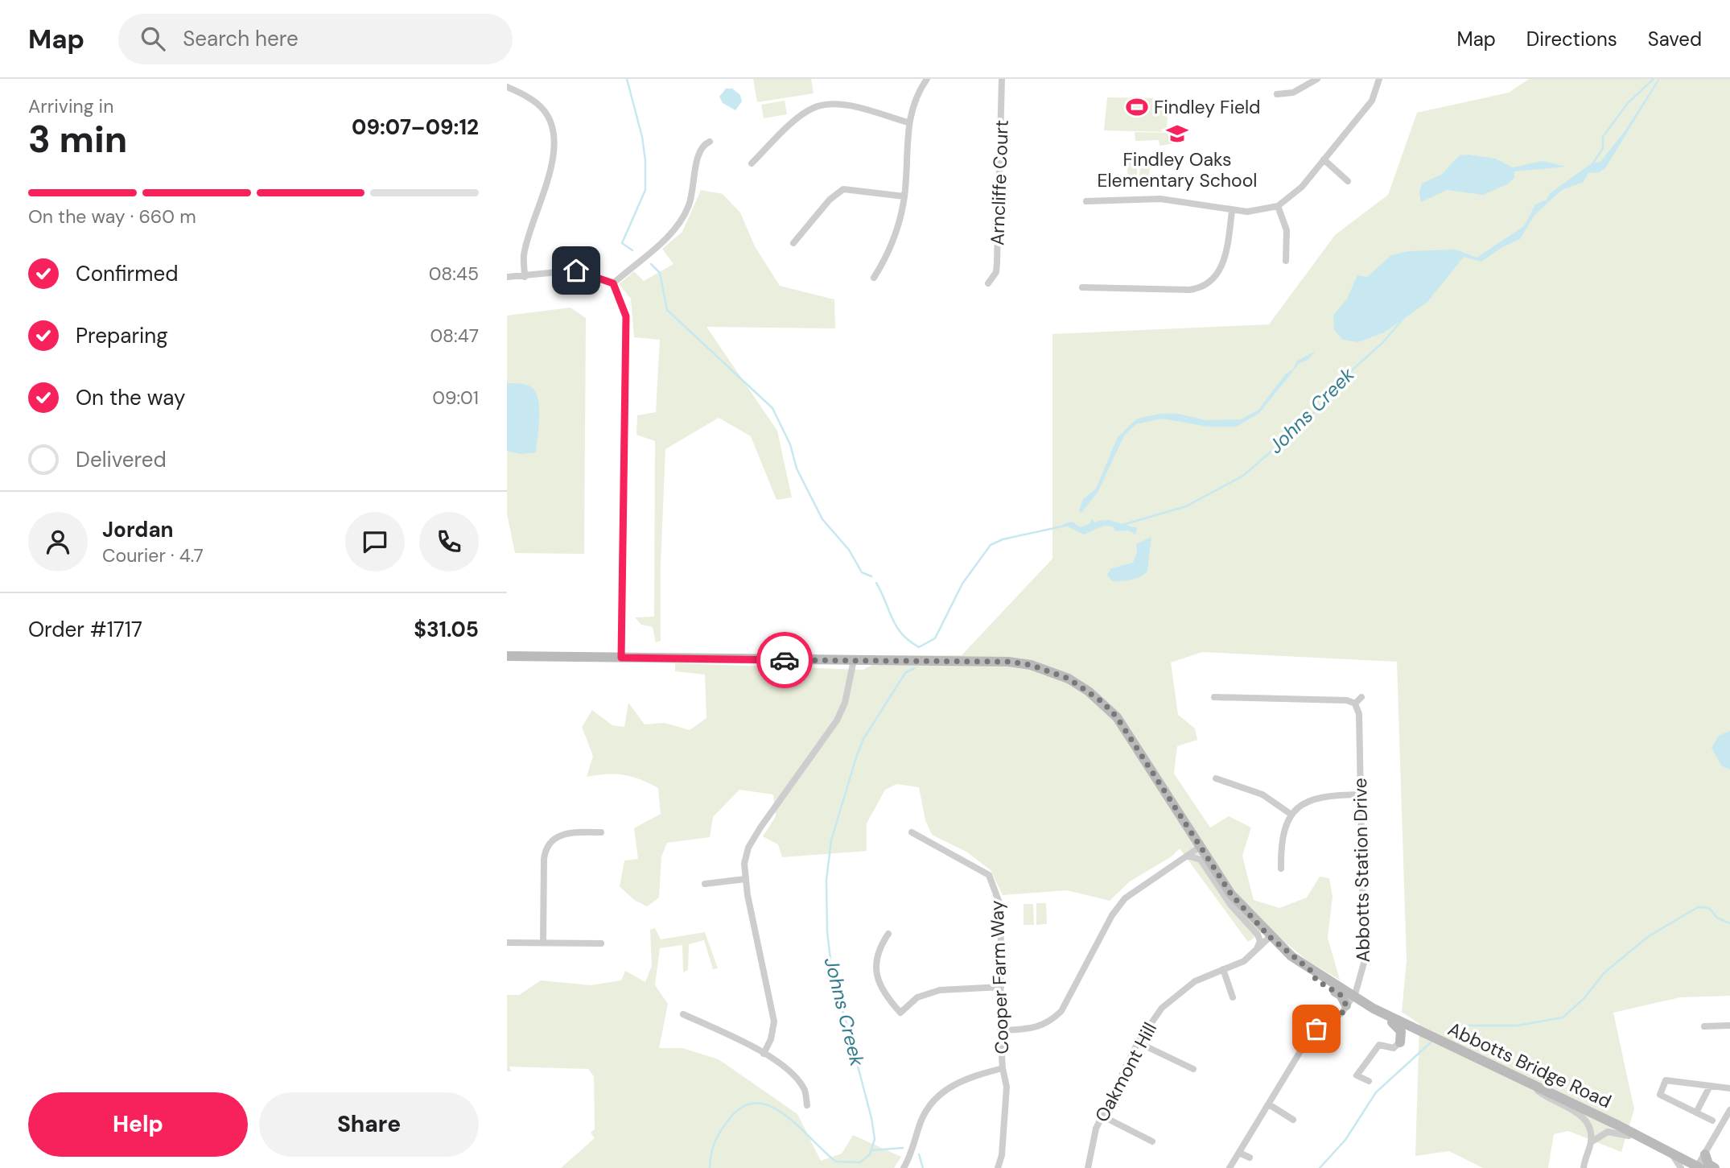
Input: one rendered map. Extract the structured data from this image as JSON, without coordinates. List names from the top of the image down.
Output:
{
  "streets": {
    "main road": ["Abbotts Bridge Road"],
    "street": [
      "Arncliffe Court",
      "Abbotts Station Drive",
      "Cooper Farm Way",
      "Oakmont Hill"
    ]
  },
  "crossings": [
    ["Abbotts Station Drive", "Abbotts Bridge Road"],
    ["Abbotts Bridge Road", "Oakmont Hill"]
  ],
  "water": ["Johns Creek"],
  "places": {
    "sports": ["Findley Field"],
    "school or university": ["Findley Oaks Elementary School"]
  },
  "page": {
    "header": "Map",
    "search": "Search here",
    "nav": ["Map", "Directions", "Saved"],
    "heading": ["3 min", "Arriving in", "09:07–09:12"],
    "panel": [
      "Jordan",
      "Courier · 4.7",
      "Order #1717",
      "$31.05"
    ],
    "bar": "On the way · 660 m",
    "list": [
      ["Confirmed", "08:45"],
      ["Preparing", "08:47"],
      ["On the way", "09:01"],
      "Delivered"
    ],
    "buttons": ["Help", "Share"]
  }
}
